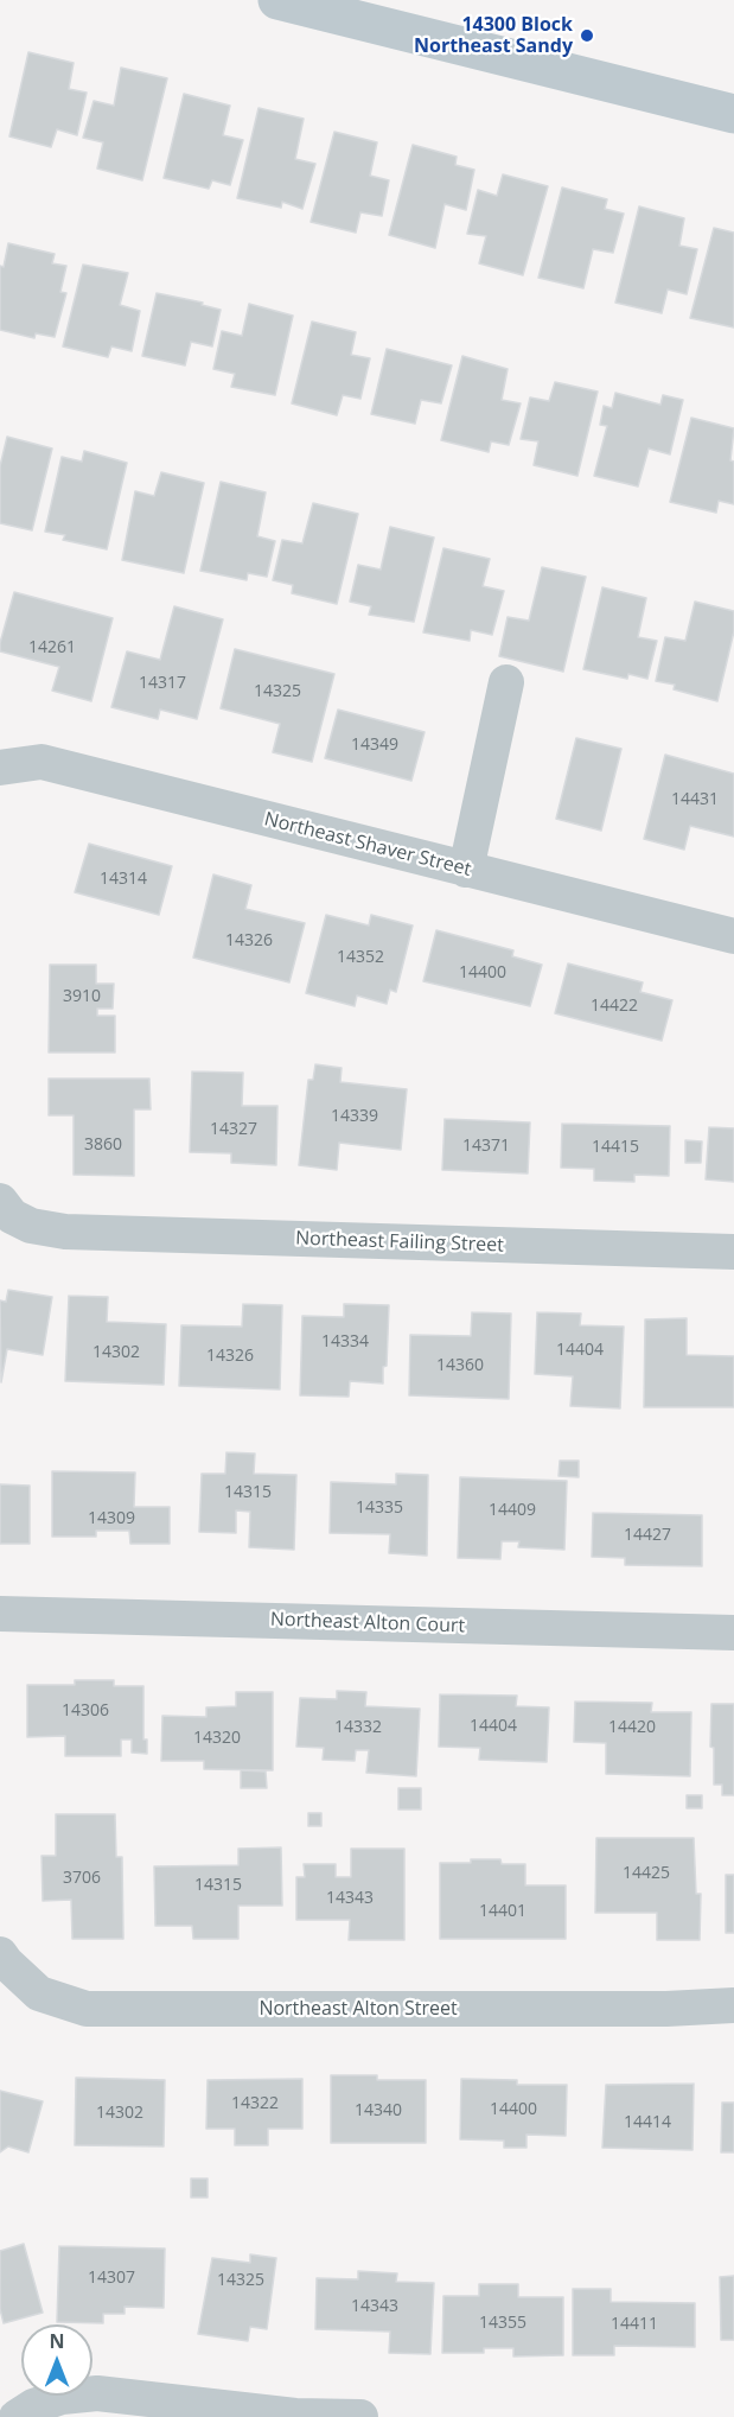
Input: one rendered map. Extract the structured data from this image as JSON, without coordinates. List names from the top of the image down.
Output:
{
  "streets": {
    "street": [
      "Northeast Shaver Street",
      "Northeast Failing Street",
      "Northeast Alton Court",
      "Northeast Alton Street"
    ]
  },
  "places": ["14300 Block Northeast Sandy"],
  "house_numbers": [
    "14261",
    "14317",
    "14325",
    "14349",
    "14431",
    "14314",
    "14326",
    "14352",
    "14400",
    "3910",
    "14422",
    "14339",
    "14327",
    "3860",
    "14371",
    "14415",
    "14334",
    "14404",
    "14302",
    "14326",
    "14360",
    "14315",
    "14335",
    "14409",
    "14309",
    "14427",
    "14306",
    "14404",
    "14332",
    "14420",
    "14320",
    "14425",
    "3706",
    "14315",
    "14343",
    "14401",
    "14322",
    "14400",
    "14340",
    "14302",
    "14414",
    "14307",
    "14325",
    "14343",
    "14355",
    "14411"
  ],
  "north": "top"
}
